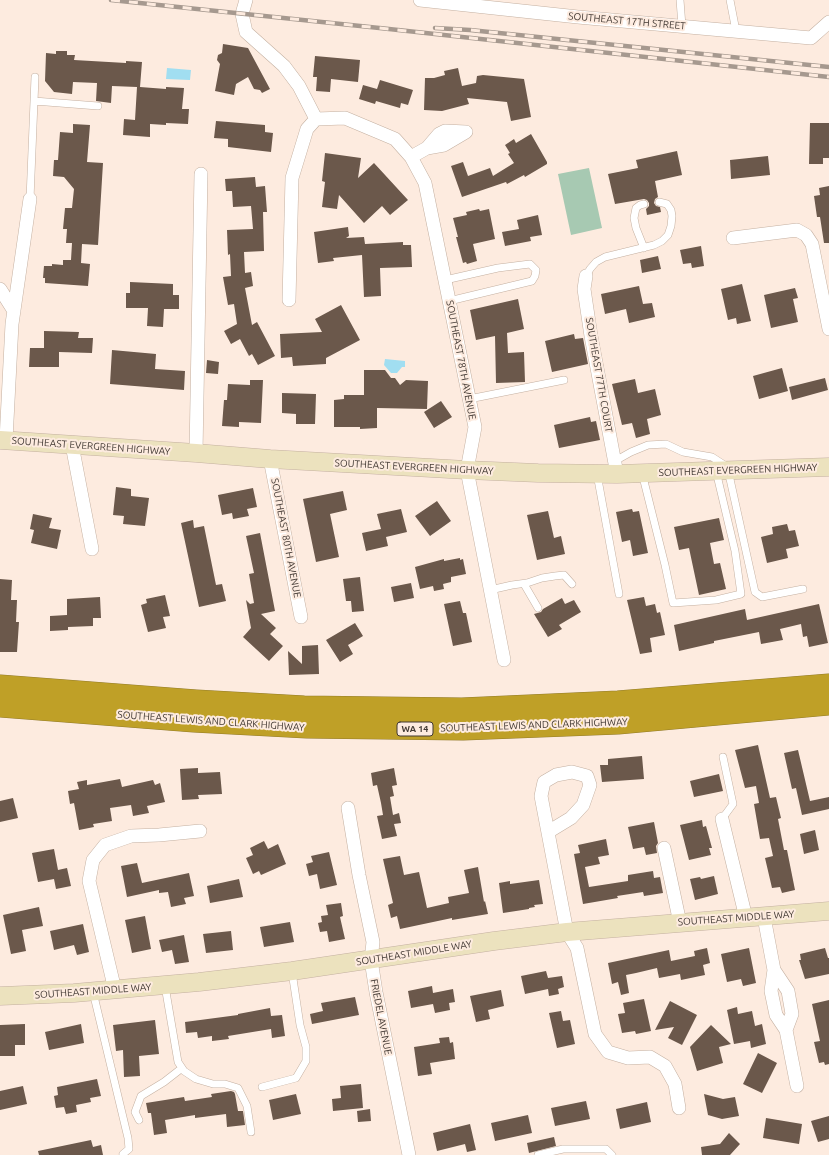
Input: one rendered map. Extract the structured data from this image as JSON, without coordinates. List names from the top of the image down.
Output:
{
  "streets": {
    "highway": ["SOUTHEAST LEWIS AND CLARK HIGHWAY", "WA 14"],
    "street": [
      "SOUTHEAST 17TH STREET",
      "SOUTHEAST 78TH AVENUE",
      "SOUTHEAST 77TH COURT",
      "SOUTHEAST EVERGREEN HIGHWAY",
      "SOUTHEAST 80TH AVENUE",
      "SOUTHEAST MIDDLE WAY",
      "FRIEDEL AVENUE"
    ]
  },
  "crossings": [
    ["SOUTHEAST 78TH AVENUE", "SOUTHEAST EVERGREEN HIGHWAY"],
    ["SOUTHEAST 77TH COURT", "SOUTHEAST EVERGREEN HIGHWAY"],
    ["SOUTHEAST EVERGREEN HIGHWAY", "SOUTHEAST 80TH AVENUE"],
    ["SOUTHEAST MIDDLE WAY", "FRIEDEL AVENUE"]
  ]
}
